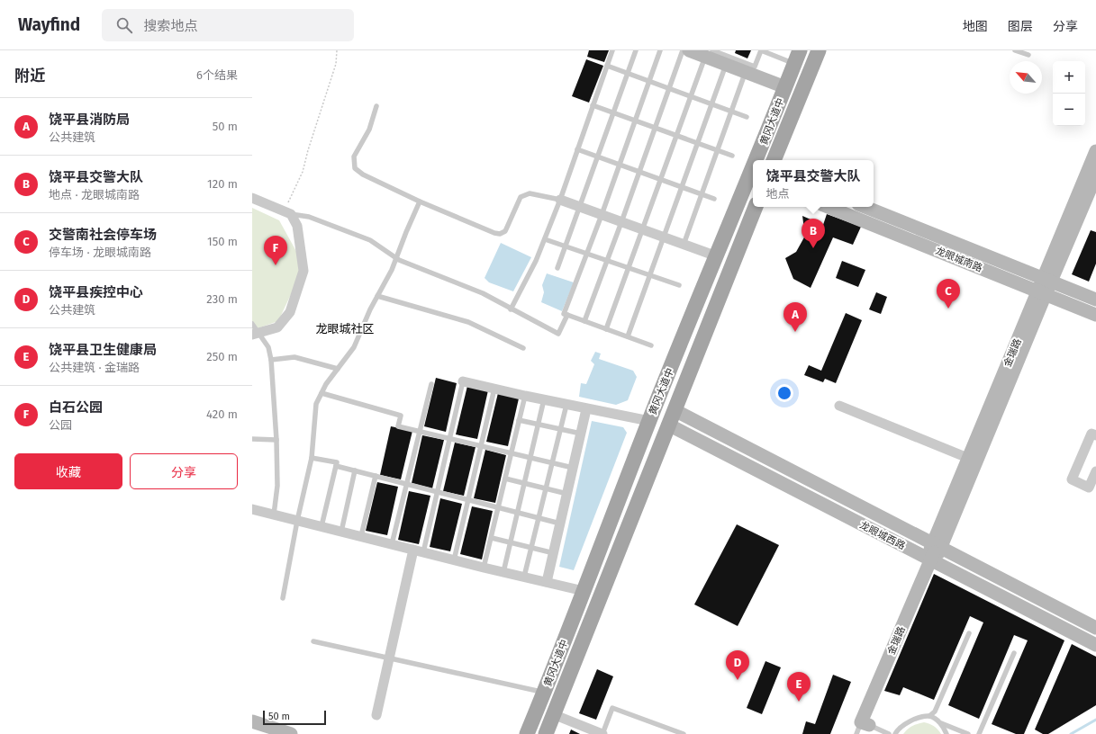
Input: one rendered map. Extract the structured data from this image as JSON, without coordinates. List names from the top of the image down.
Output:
{
  "streets": {
    "main road": [
      "黄冈大道中",
      "龙眼城南路",
      "金瑞路",
      "龙眼城西路"
    ]
  },
  "crossings": [
    ["黄冈大道中", "龙眼城西路"],
    ["龙眼城南路", "金瑞路"]
  ],
  "districts": ["龙眼城社区"],
  "scale_bar": "50 m",
  "north": "top left",
  "page": {
    "header": "Wayfind",
    "search": "搜索地点",
    "nav": ["地图", "图层", "分享"],
    "heading": ["附近", "6个结果"],
    "map_buttons": ["+", "−"],
    "list": [
      {
        "mark": "A",
        "name": "饶平县消防局",
        "note": "公共建筑",
        "value": "50 m"
      },
      {
        "mark": "B",
        "name": "饶平县交警大队",
        "note": "地点 · 龙眼城南路",
        "value": "120 m"
      },
      {
        "mark": "C",
        "name": "交警南社会停车场",
        "note": "停车场 · 龙眼城南路",
        "value": "150 m"
      },
      {
        "mark": "D",
        "name": "饶平县疾控中心",
        "note": "公共建筑",
        "value": "230 m"
      },
      {
        "mark": "E",
        "name": "饶平县卫生健康局",
        "note": "公共建筑 · 金瑞路",
        "value": "250 m"
      },
      {
        "mark": "F",
        "name": "白石公园",
        "note": "公园",
        "value": "420 m"
      }
    ],
    "popup": ["饶平县交警大队", "地点"],
    "pins": [
      "B",
      "F",
      "C",
      "A",
      "D",
      "E"
    ],
    "buttons": ["收藏", "分享"],
    "scale": "50 m"
  }
}
